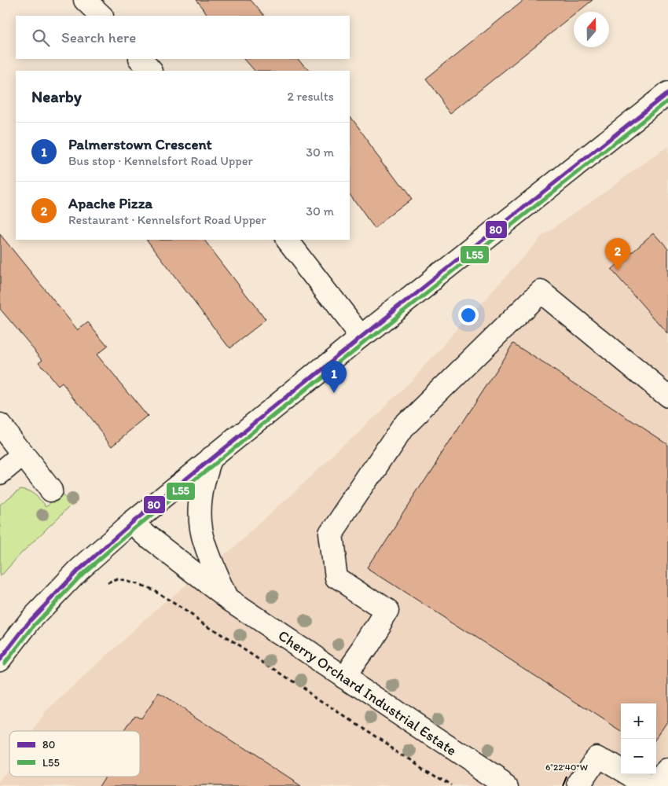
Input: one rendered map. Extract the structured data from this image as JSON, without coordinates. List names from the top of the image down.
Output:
{
  "streets": {
    "street": ["Cherry Orchard Industrial Estate"]
  },
  "lines": ["transit line 80", "transit line L55"],
  "legend": ["80", "L55"],
  "north": "top",
  "page": {
    "search": "Search here",
    "heading": ["Nearby", "2 results"],
    "list": [
      {
        "mark": "1",
        "name": "Palmerstown Crescent",
        "note": "Bus stop · Kennelsfort Road Upper",
        "value": "30 m"
      },
      {
        "mark": "2",
        "name": "Apache Pizza",
        "note": "Restaurant · Kennelsfort Road Upper",
        "value": "30 m"
      }
    ],
    "pins": ["2", "1"],
    "map_buttons": ["+", "−"]
  },
  "coordinates": ["6°22'40\"W"]
}
